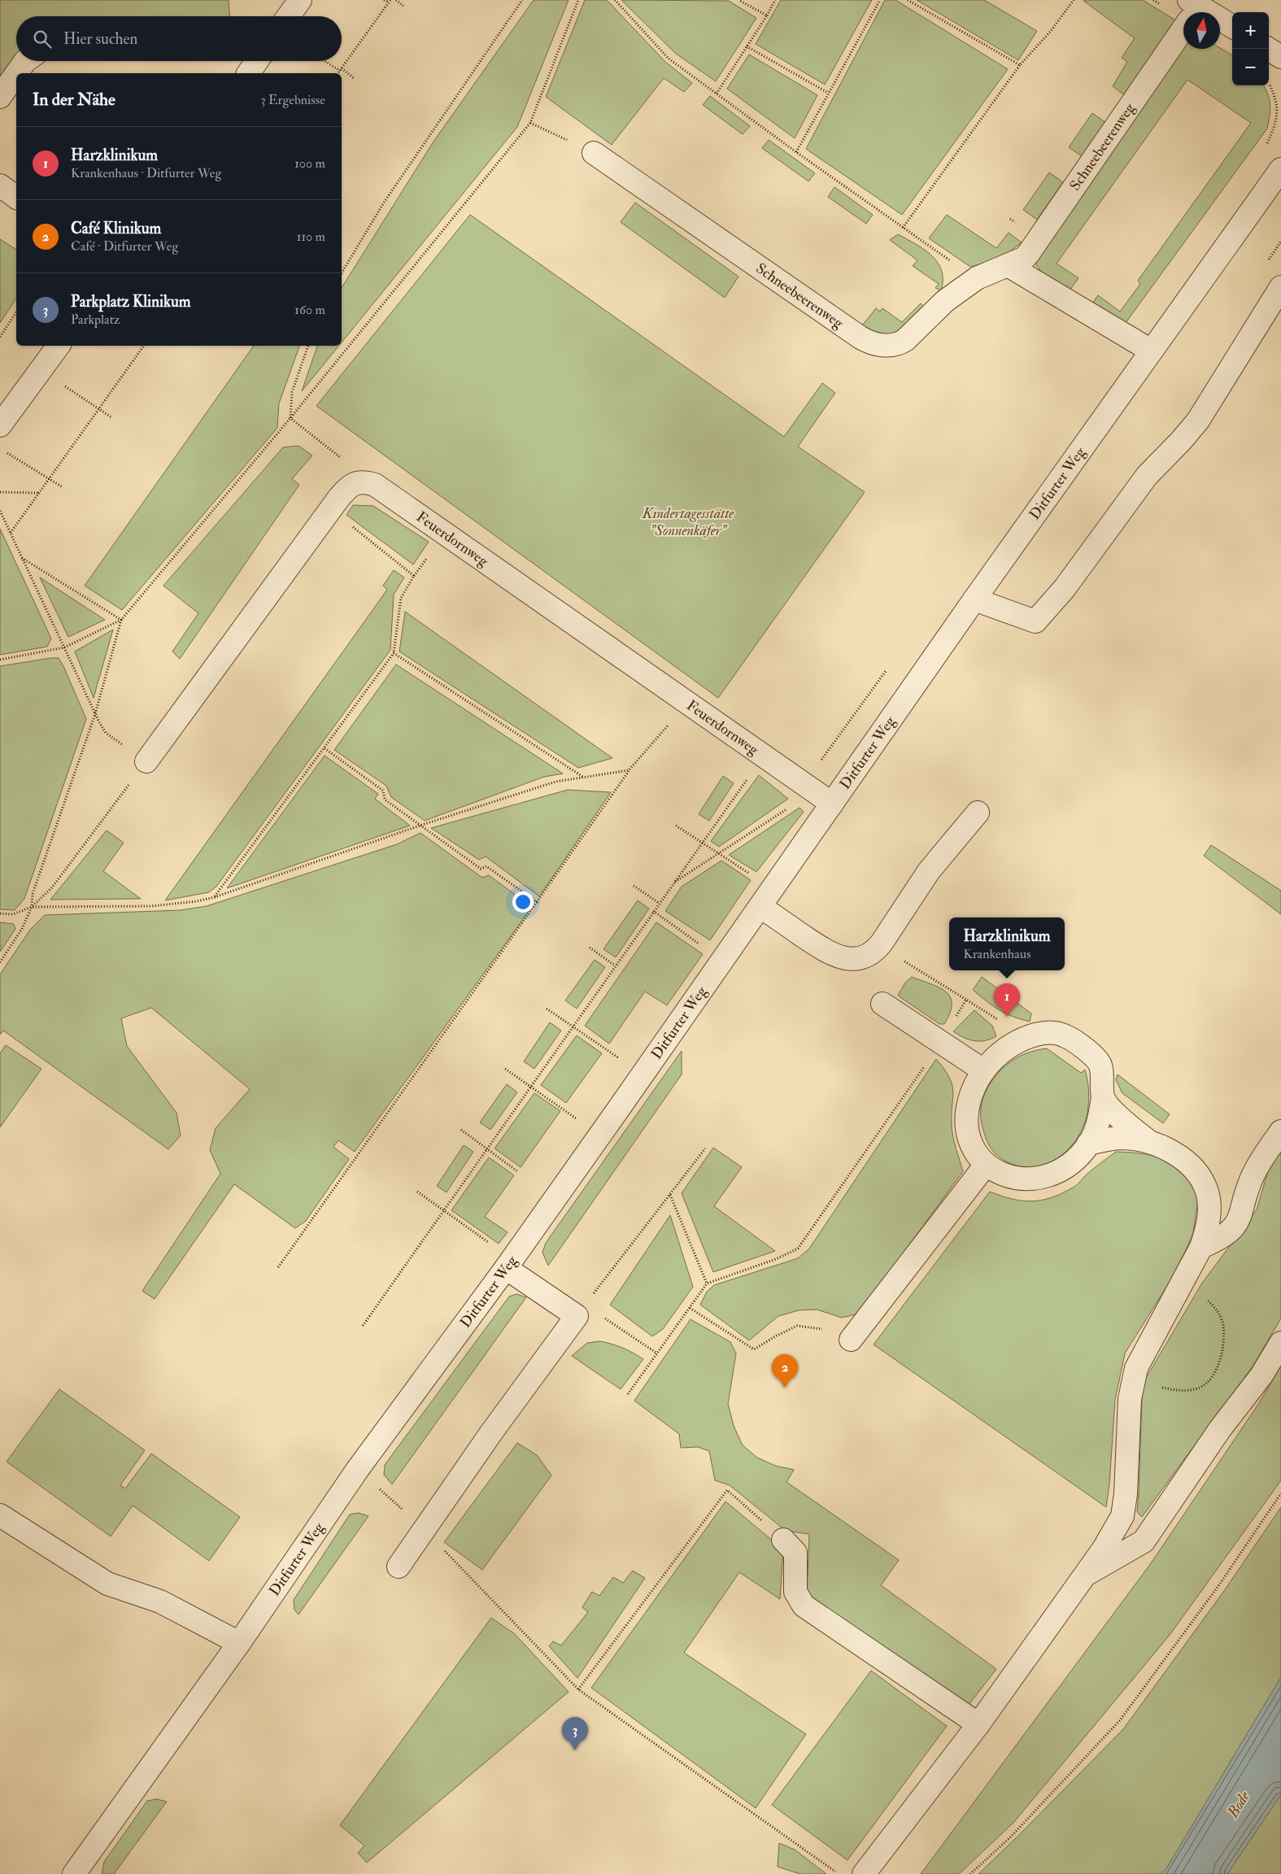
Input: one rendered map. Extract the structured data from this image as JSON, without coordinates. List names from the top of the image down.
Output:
{
  "streets": {
    "street": ["Schneebeerenweg", "Ditfurter Weg", "Feuerdornweg"]
  },
  "crossings": [
    ["Ditfurter Weg", "Feuerdornweg"]
  ],
  "water": ["Bode"],
  "parks": ["Kindertagesstätte \"Sonnenkäfer\""],
  "north": "top",
  "page": {
    "map_buttons": ["+", "−"],
    "search": "Hier suchen",
    "heading": ["In der Nähe", "3 Ergebnisse"],
    "list": [
      {
        "mark": "1",
        "name": "Harzklinikum",
        "note": "Krankenhaus · Ditfurter Weg",
        "value": "100 m"
      },
      {
        "mark": "2",
        "name": "Café Klinikum",
        "note": "Café · Ditfurter Weg",
        "value": "110 m"
      },
      {
        "mark": "3",
        "name": "Parkplatz Klinikum",
        "note": "Parkplatz",
        "value": "160 m"
      }
    ],
    "popup": ["Harzklinikum", "Krankenhaus"],
    "pins": ["1", "2", "3"]
  }
}
